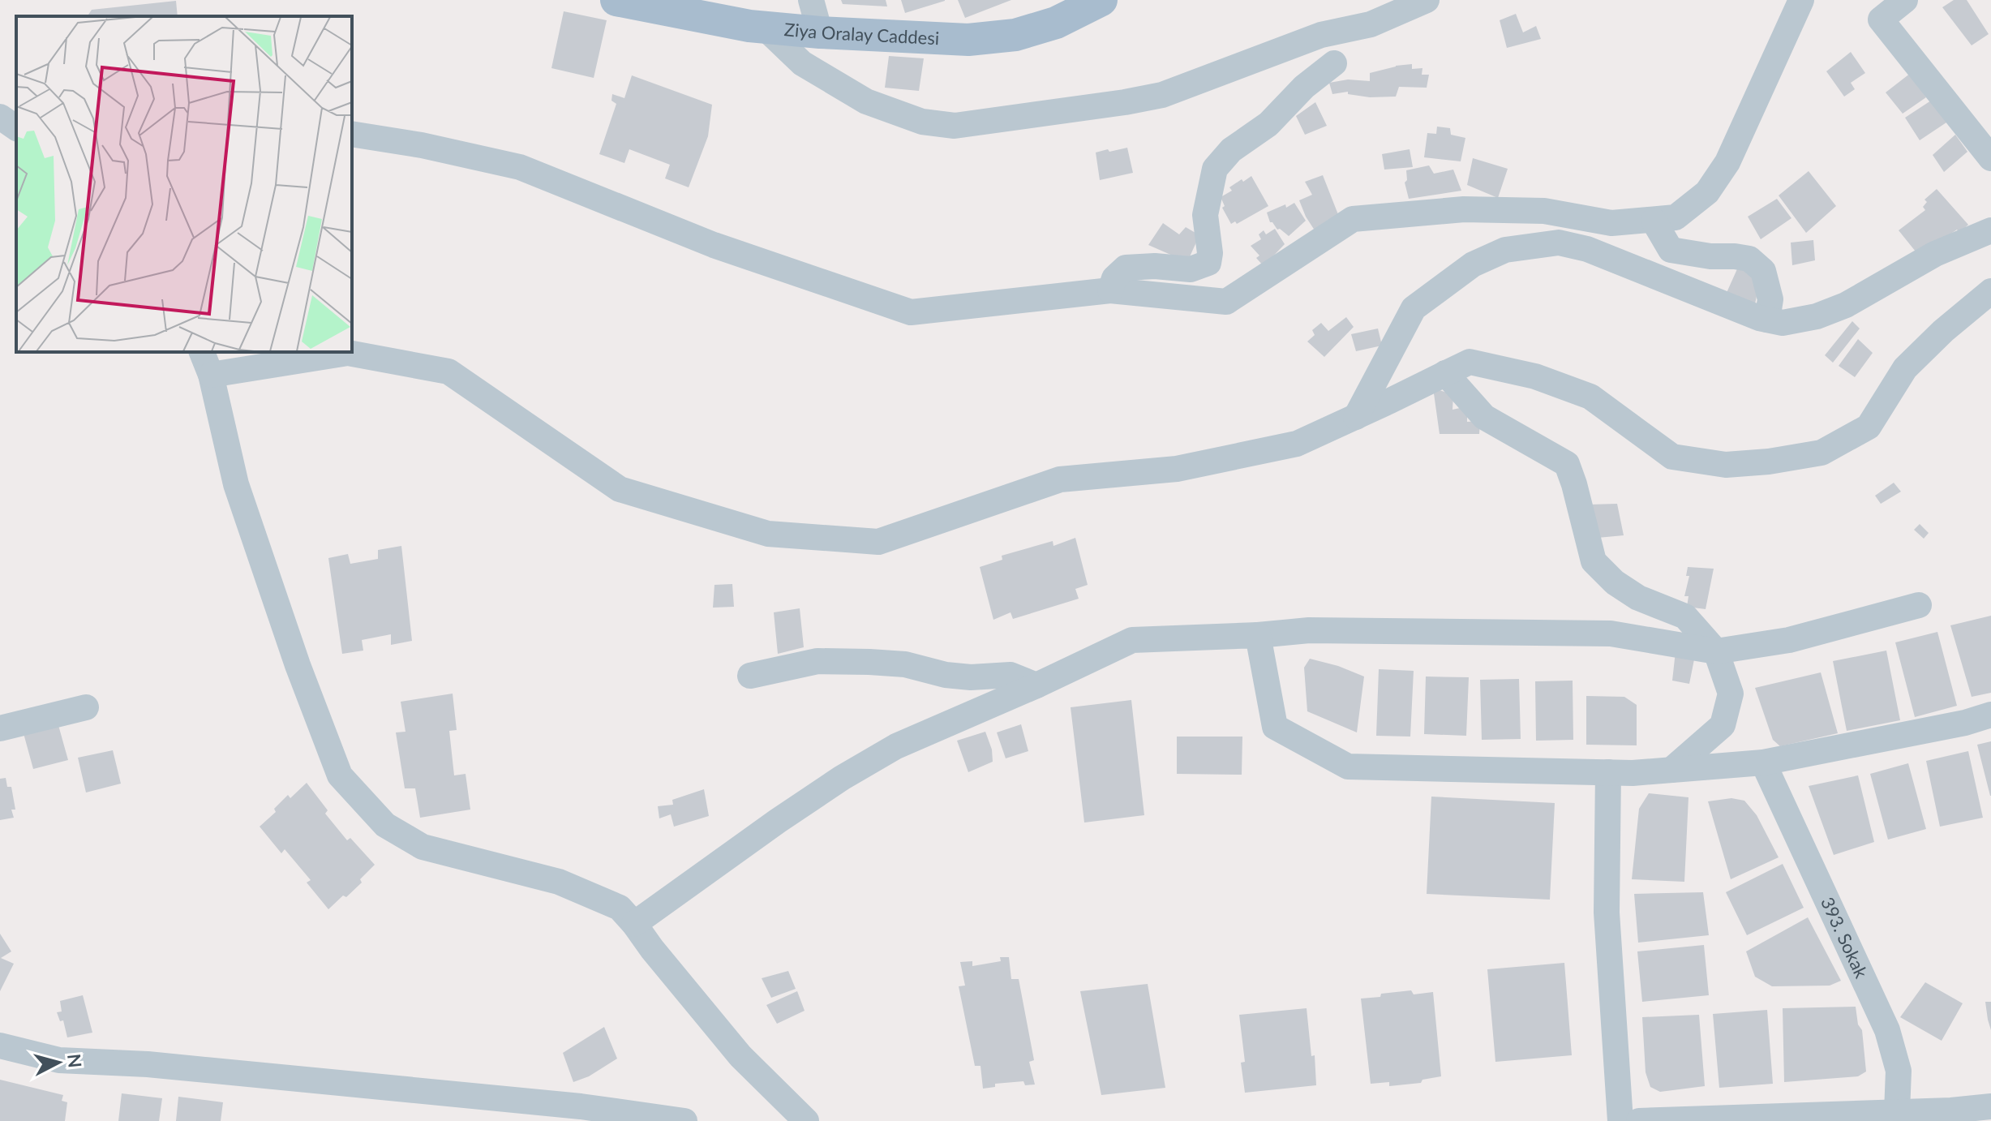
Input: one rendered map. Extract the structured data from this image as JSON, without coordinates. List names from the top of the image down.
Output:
{
  "streets": {
    "main road": ["Ziya Oralay Caddesi"],
    "street": ["393. Sokak"]
  },
  "north": "right"
}
